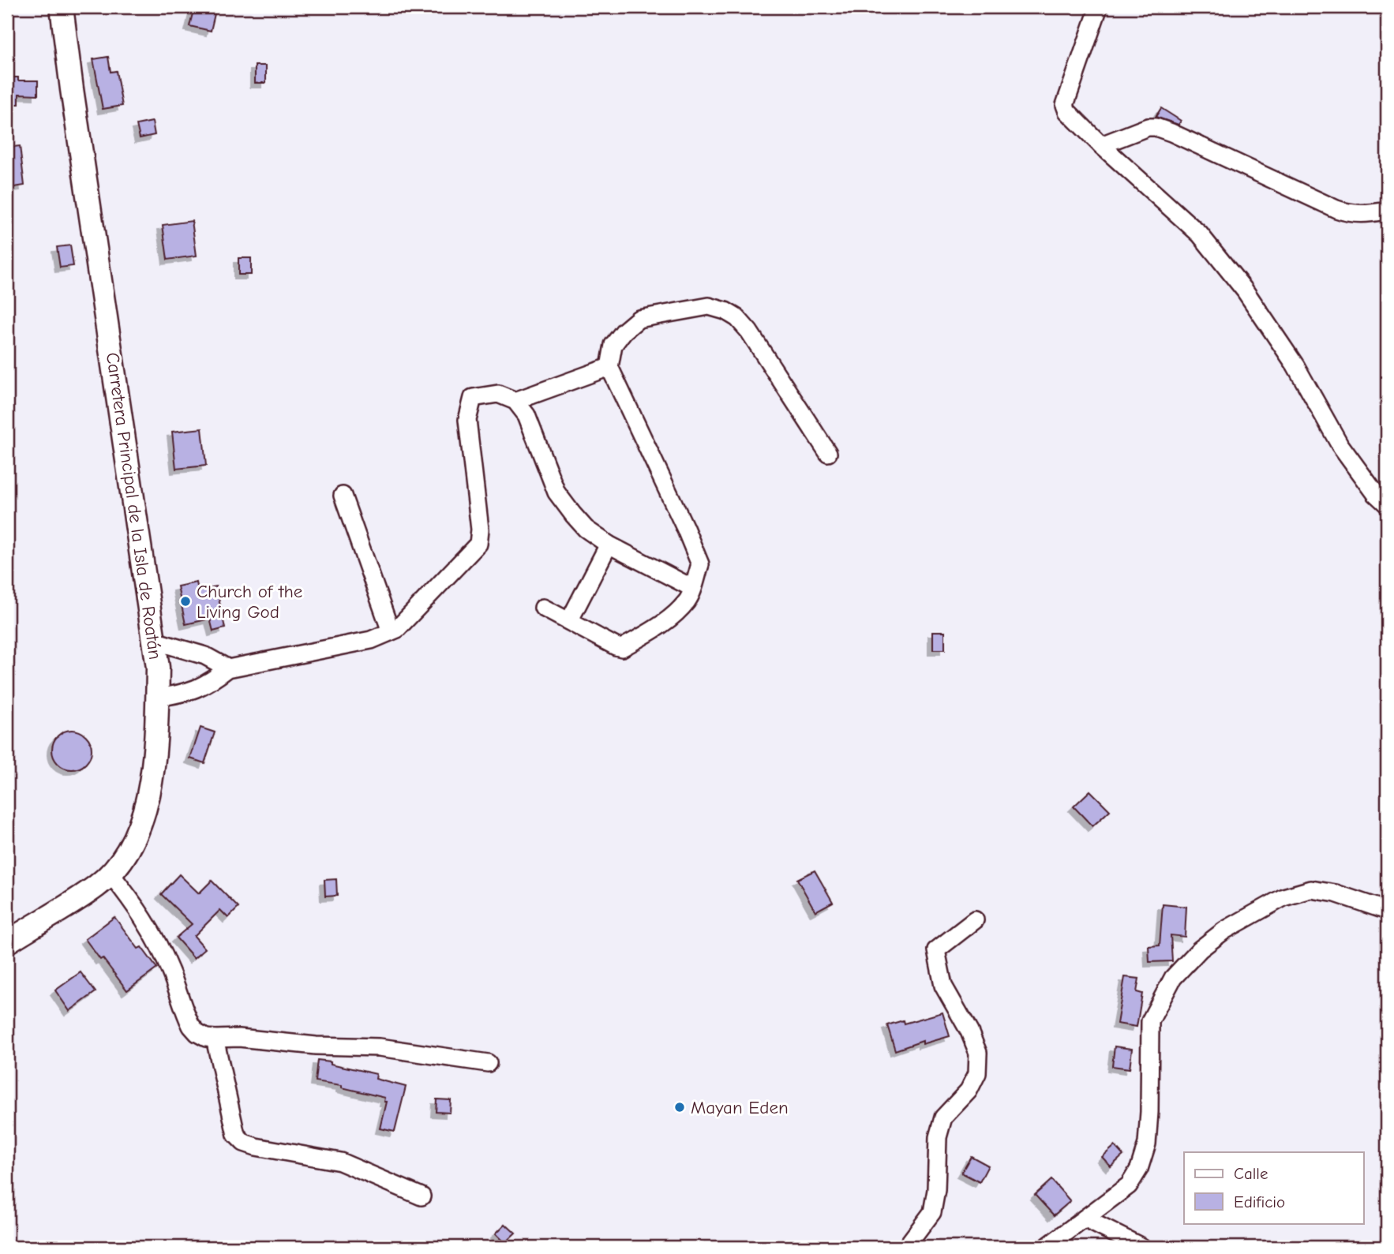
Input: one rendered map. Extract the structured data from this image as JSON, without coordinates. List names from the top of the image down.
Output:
{
  "streets": {
    "main road": ["Carretera Principal de la Isla de Roatán"]
  },
  "places": ["Church of the Living God", "Mayan Eden"],
  "legend": ["Calle", "Edificio"]
}
